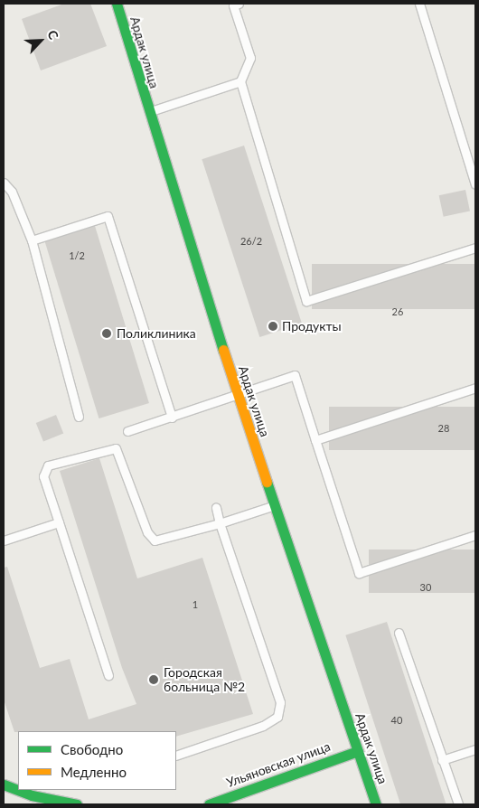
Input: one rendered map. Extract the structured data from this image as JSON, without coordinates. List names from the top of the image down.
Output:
{
  "streets": {
    "street": ["Ардак улица", "Ульяновская улица"]
  },
  "crossings": [
    ["Ардак улица", "Ульяновская улица"]
  ],
  "places": ["Продукты", "Поликлиника", "Городская больница №2"],
  "house_numbers": [
    "26/2",
    "1/2",
    "26",
    "28",
    "30",
    "1",
    "40"
  ],
  "legend": ["Свободно", "Медленно"],
  "north": "top right"
}
